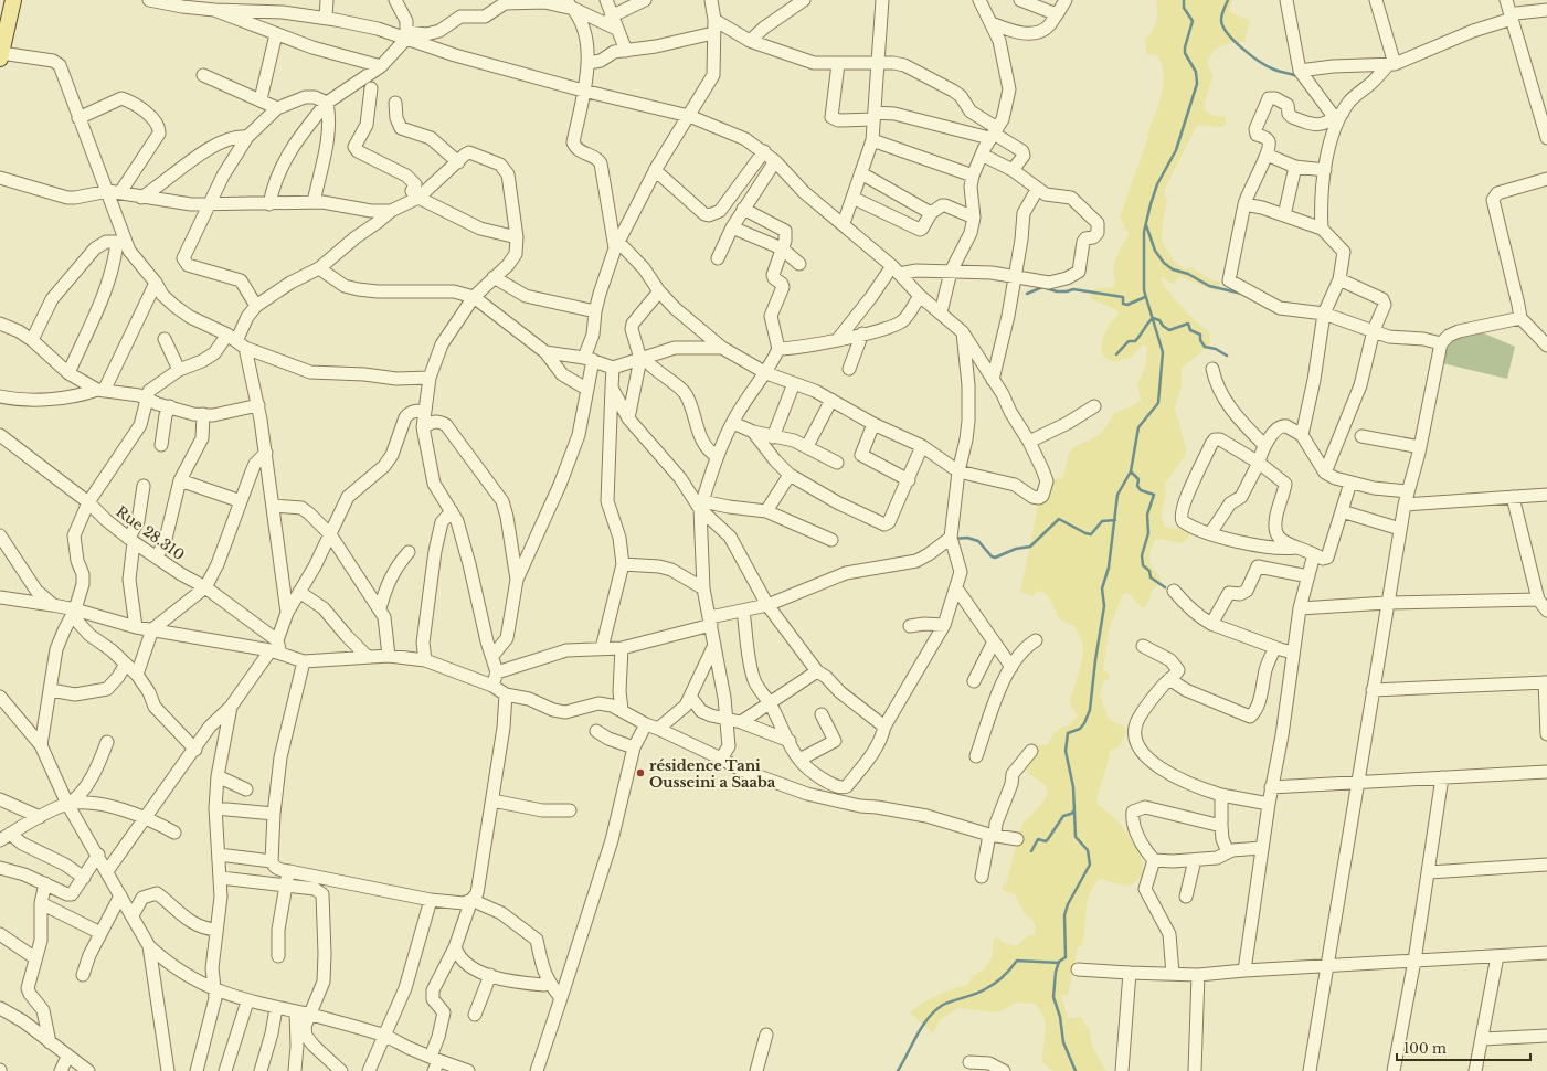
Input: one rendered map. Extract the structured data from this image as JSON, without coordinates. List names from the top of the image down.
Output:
{
  "streets": {
    "street": ["Rue 28.310"]
  },
  "places": ["résidence Tani Ousseini a Saaba"],
  "scale_bar": "100 m"
}
